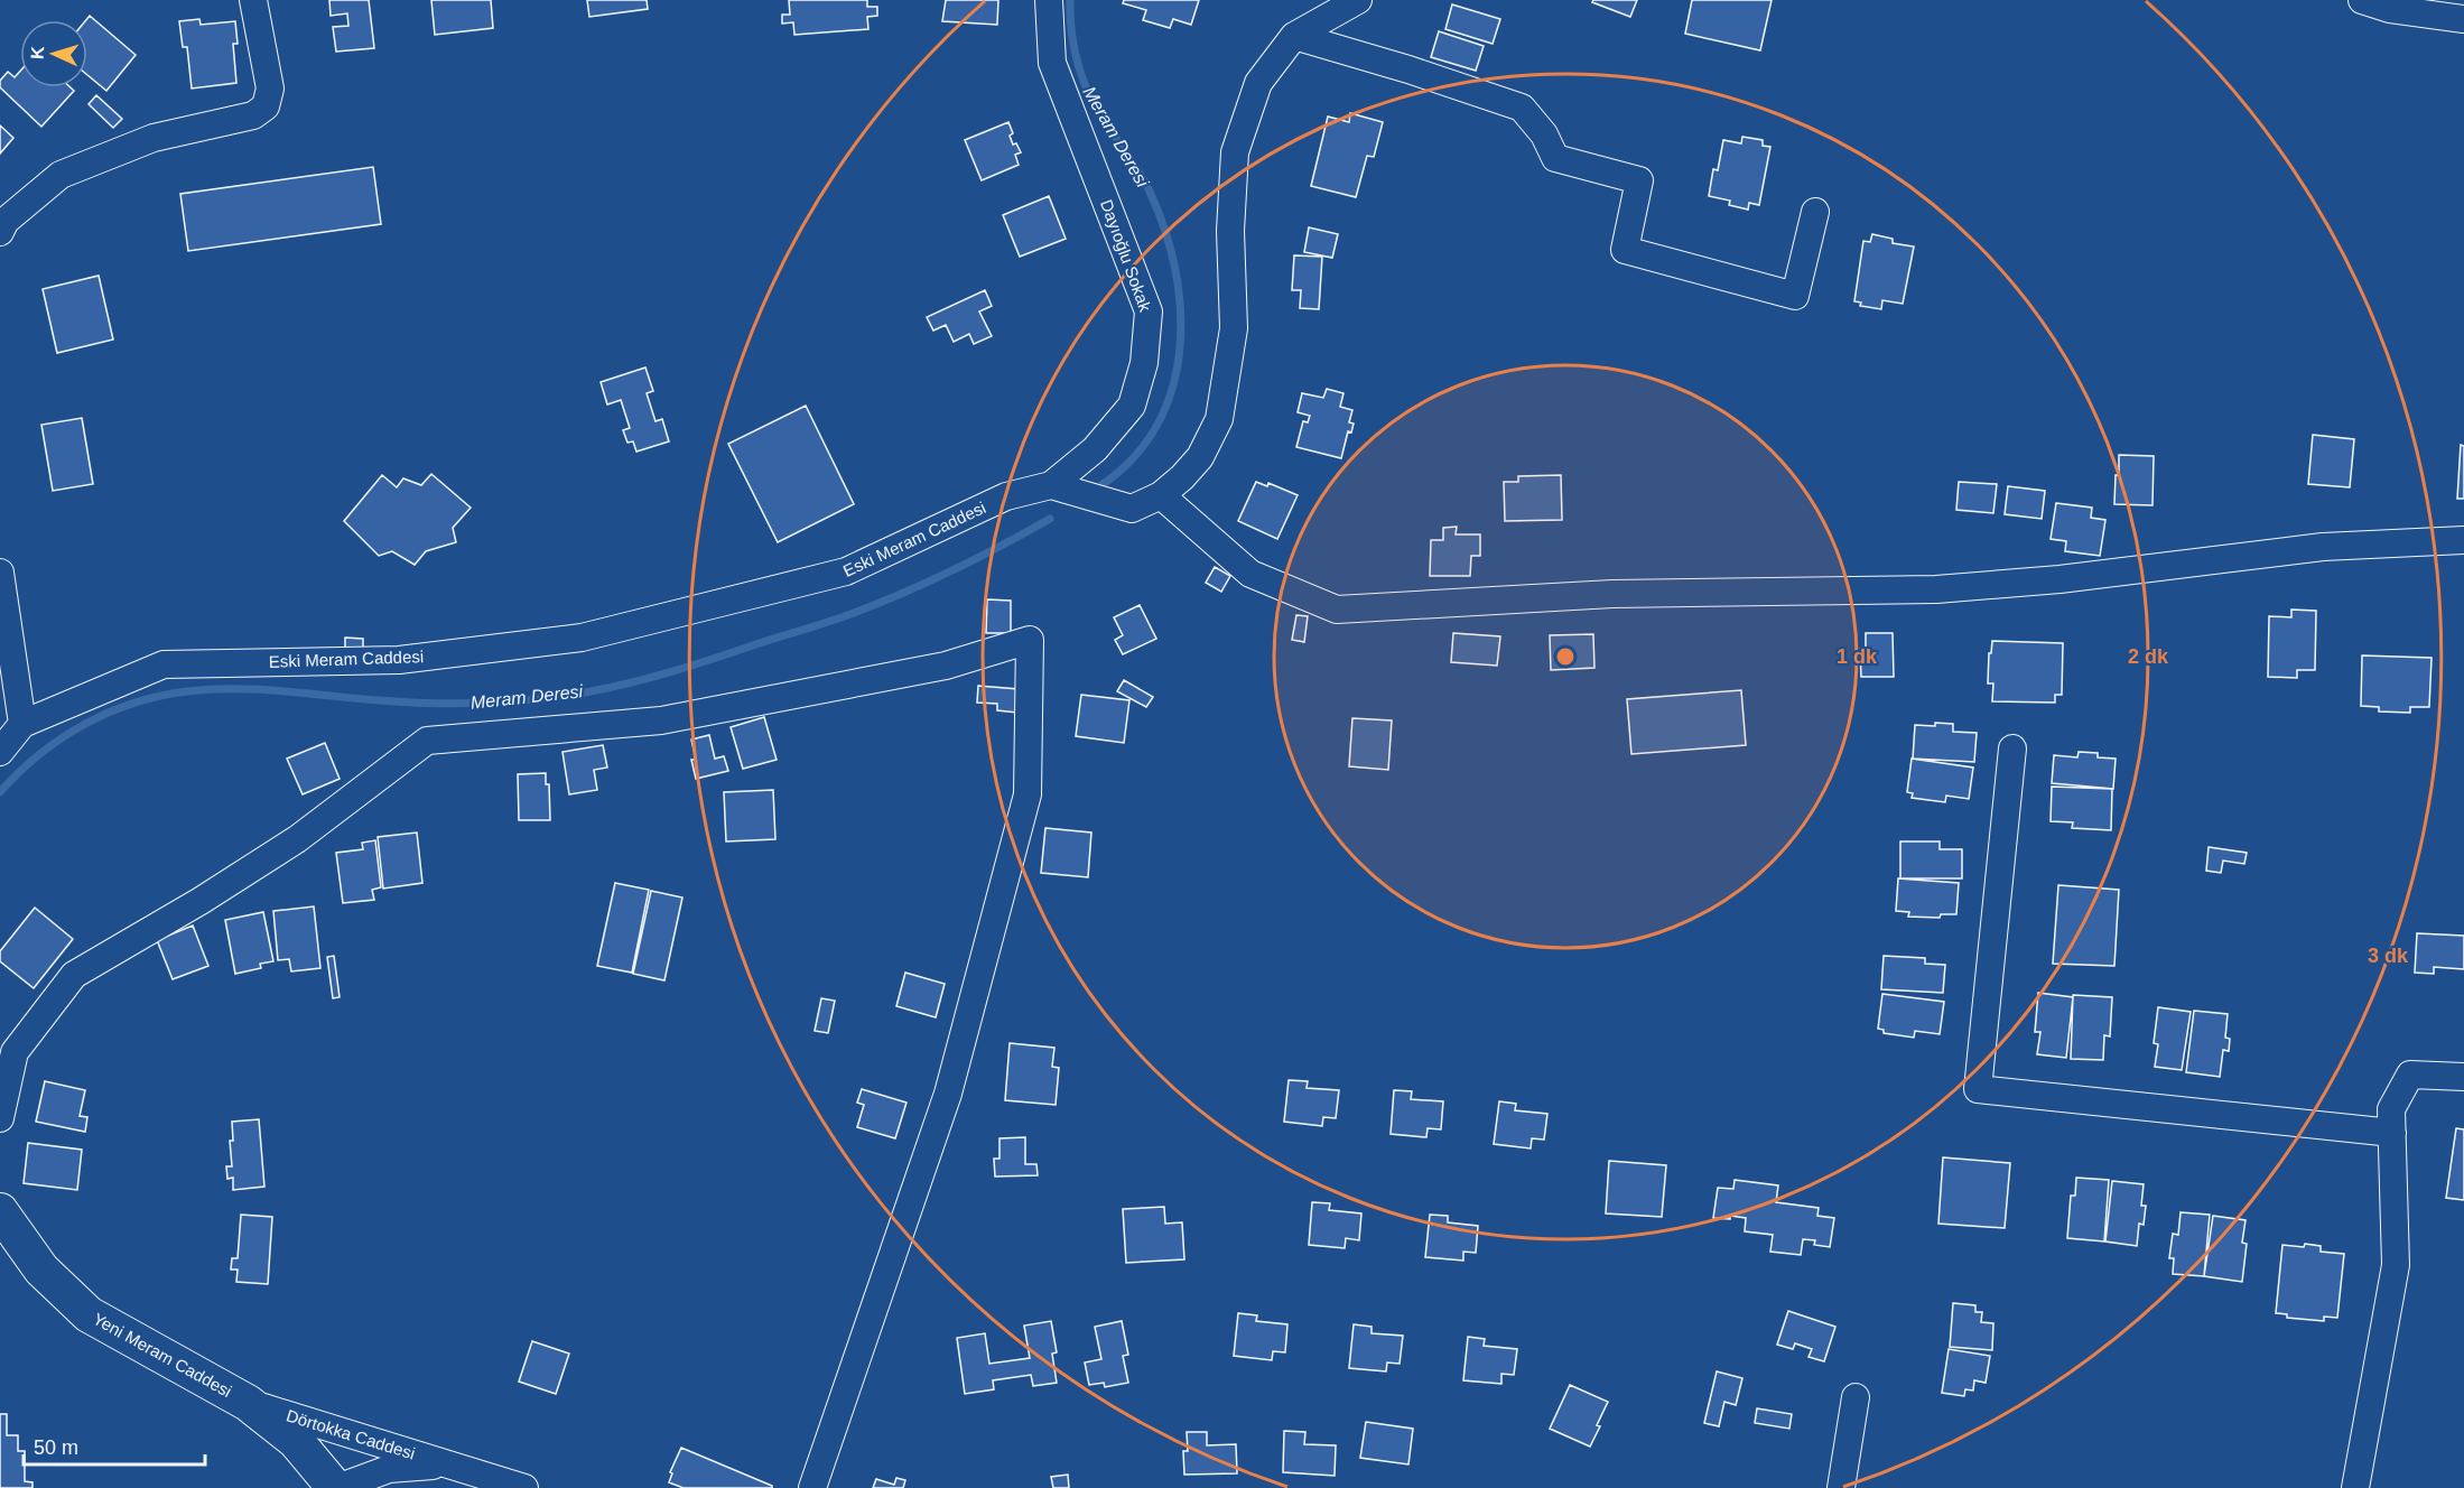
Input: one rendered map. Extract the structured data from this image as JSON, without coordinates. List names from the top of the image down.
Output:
{
  "streets": {
    "main road": ["Yeni Meram Caddesi"],
    "street": ["Dayıoğlu Sokak", "Eski Meram Caddesi", "Dörtokka Caddesi"]
  },
  "crossings": [
    ["Dayıoğlu Sokak", "Eski Meram Caddesi"],
    ["Yeni Meram Caddesi", "Dörtokka Caddesi"]
  ],
  "water": ["Meram Deresi"],
  "scale_bar": "50 m",
  "north": "left",
  "rings": ["1 dk", "2 dk", "3 dk"]
}
